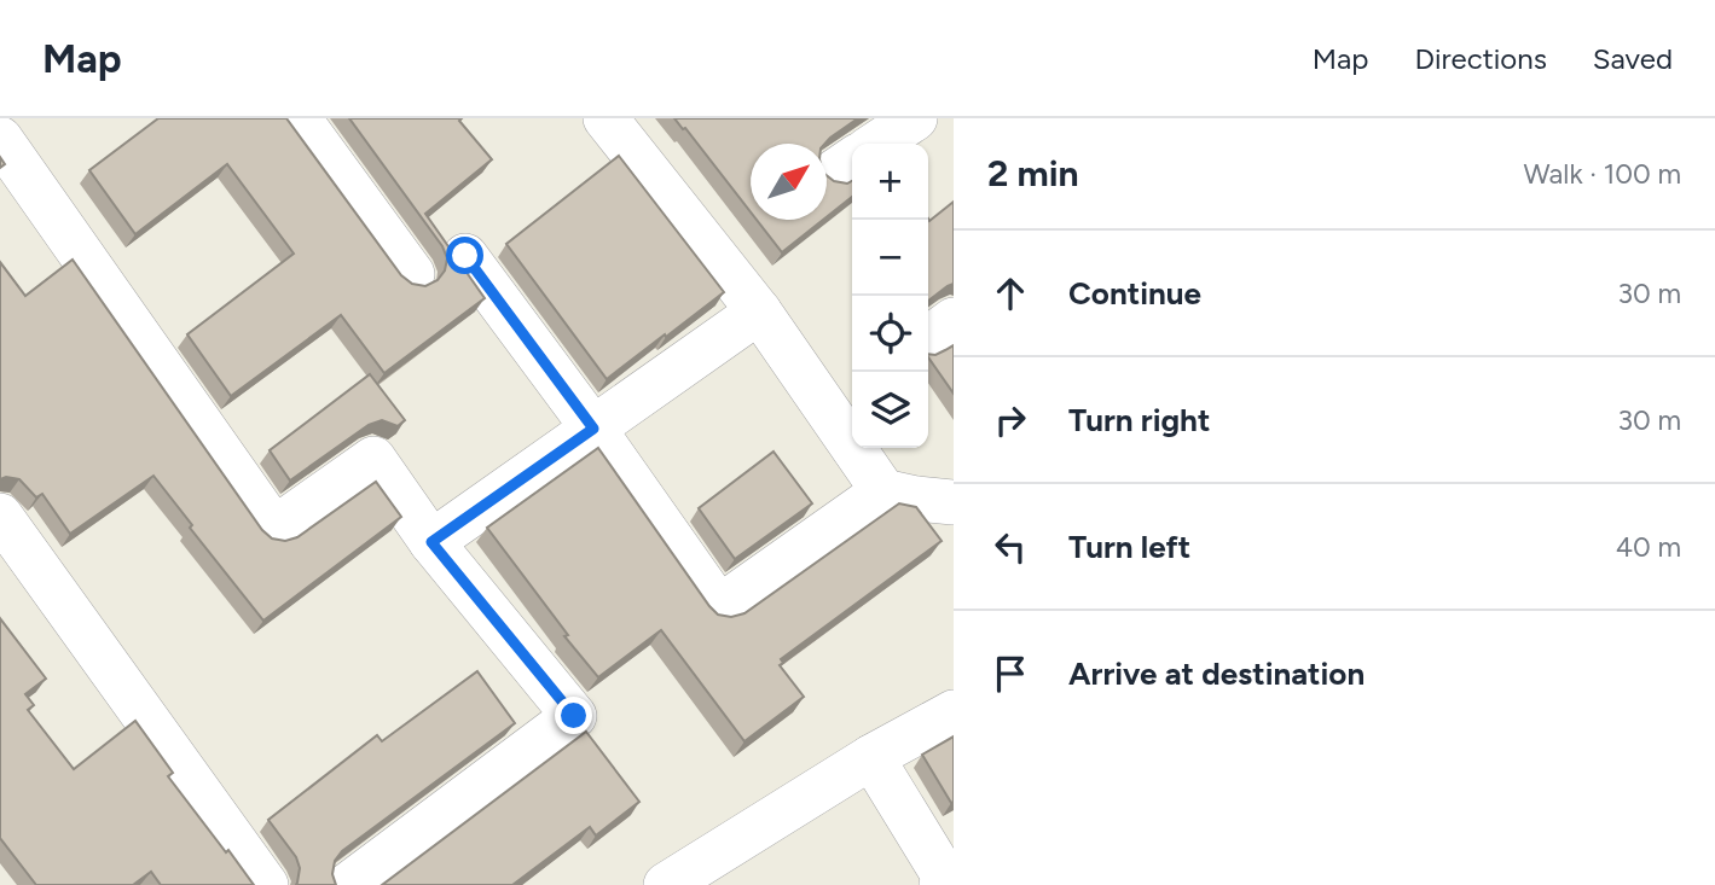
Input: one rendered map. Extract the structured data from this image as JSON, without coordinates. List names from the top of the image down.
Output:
{
  "north": "top right",
  "page": {
    "header": "Map",
    "nav": ["Map", "Directions", "Saved"],
    "heading": ["2 min", "Walk · 100 m"],
    "map_buttons": ["+", "−"],
    "list": [
      ["Continue", "30 m"],
      ["Turn right", "30 m"],
      ["Turn left", "40 m"],
      "Arrive at destination"
    ]
  }
}
